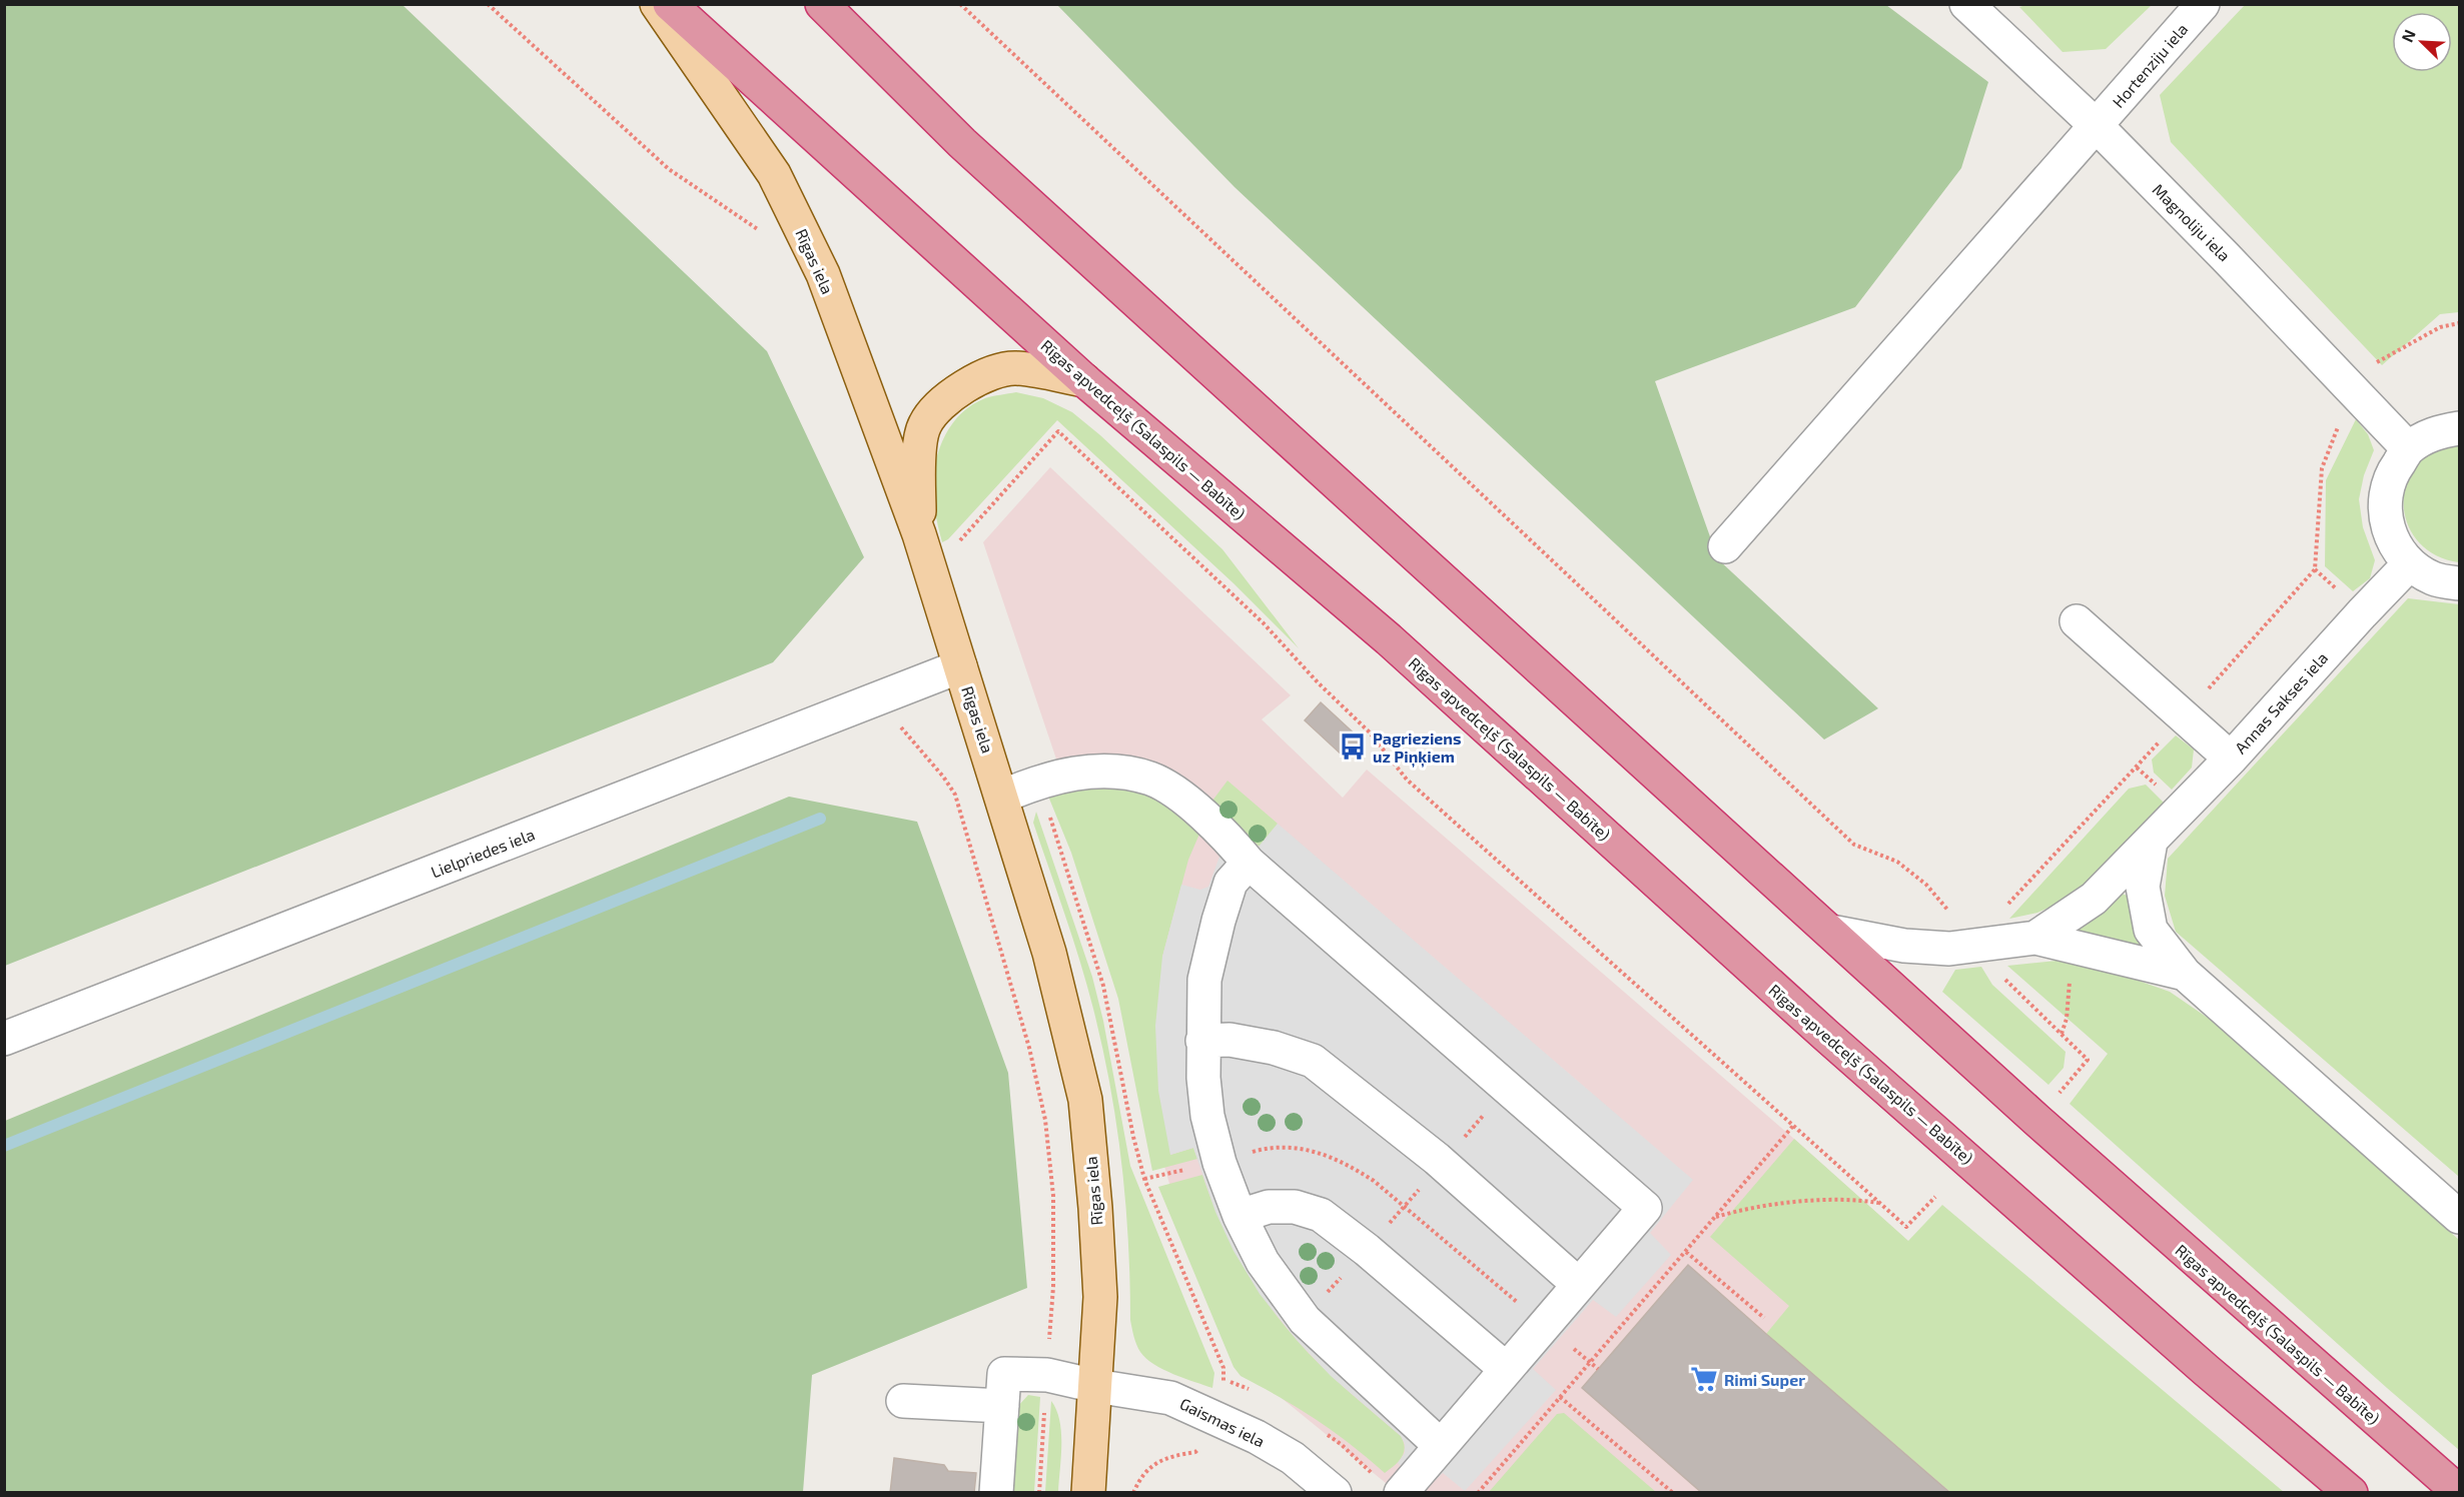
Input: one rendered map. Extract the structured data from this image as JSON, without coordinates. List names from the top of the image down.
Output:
{
  "streets": {
    "highway": ["Rīgas apvedceļš (Salaspils — Babīte)"],
    "main road": ["Rīgas iela"],
    "street": [
      "Hortenziju iela",
      "Magnoliju iela",
      "Annas Sakses iela",
      "Lielpriedes iela",
      "Gaismas iela"
    ]
  },
  "crossings": [
    ["Hortenziju iela", "Magnoliju iela"],
    ["Rīgas iela", "Lielpriedes iela"],
    ["Rīgas iela", "Gaismas iela"]
  ],
  "places": {
    "bus stop": ["Pagrieziens uz Piņķiem"],
    "supermarket": ["Rimi Super"]
  },
  "north": "top left"
}
